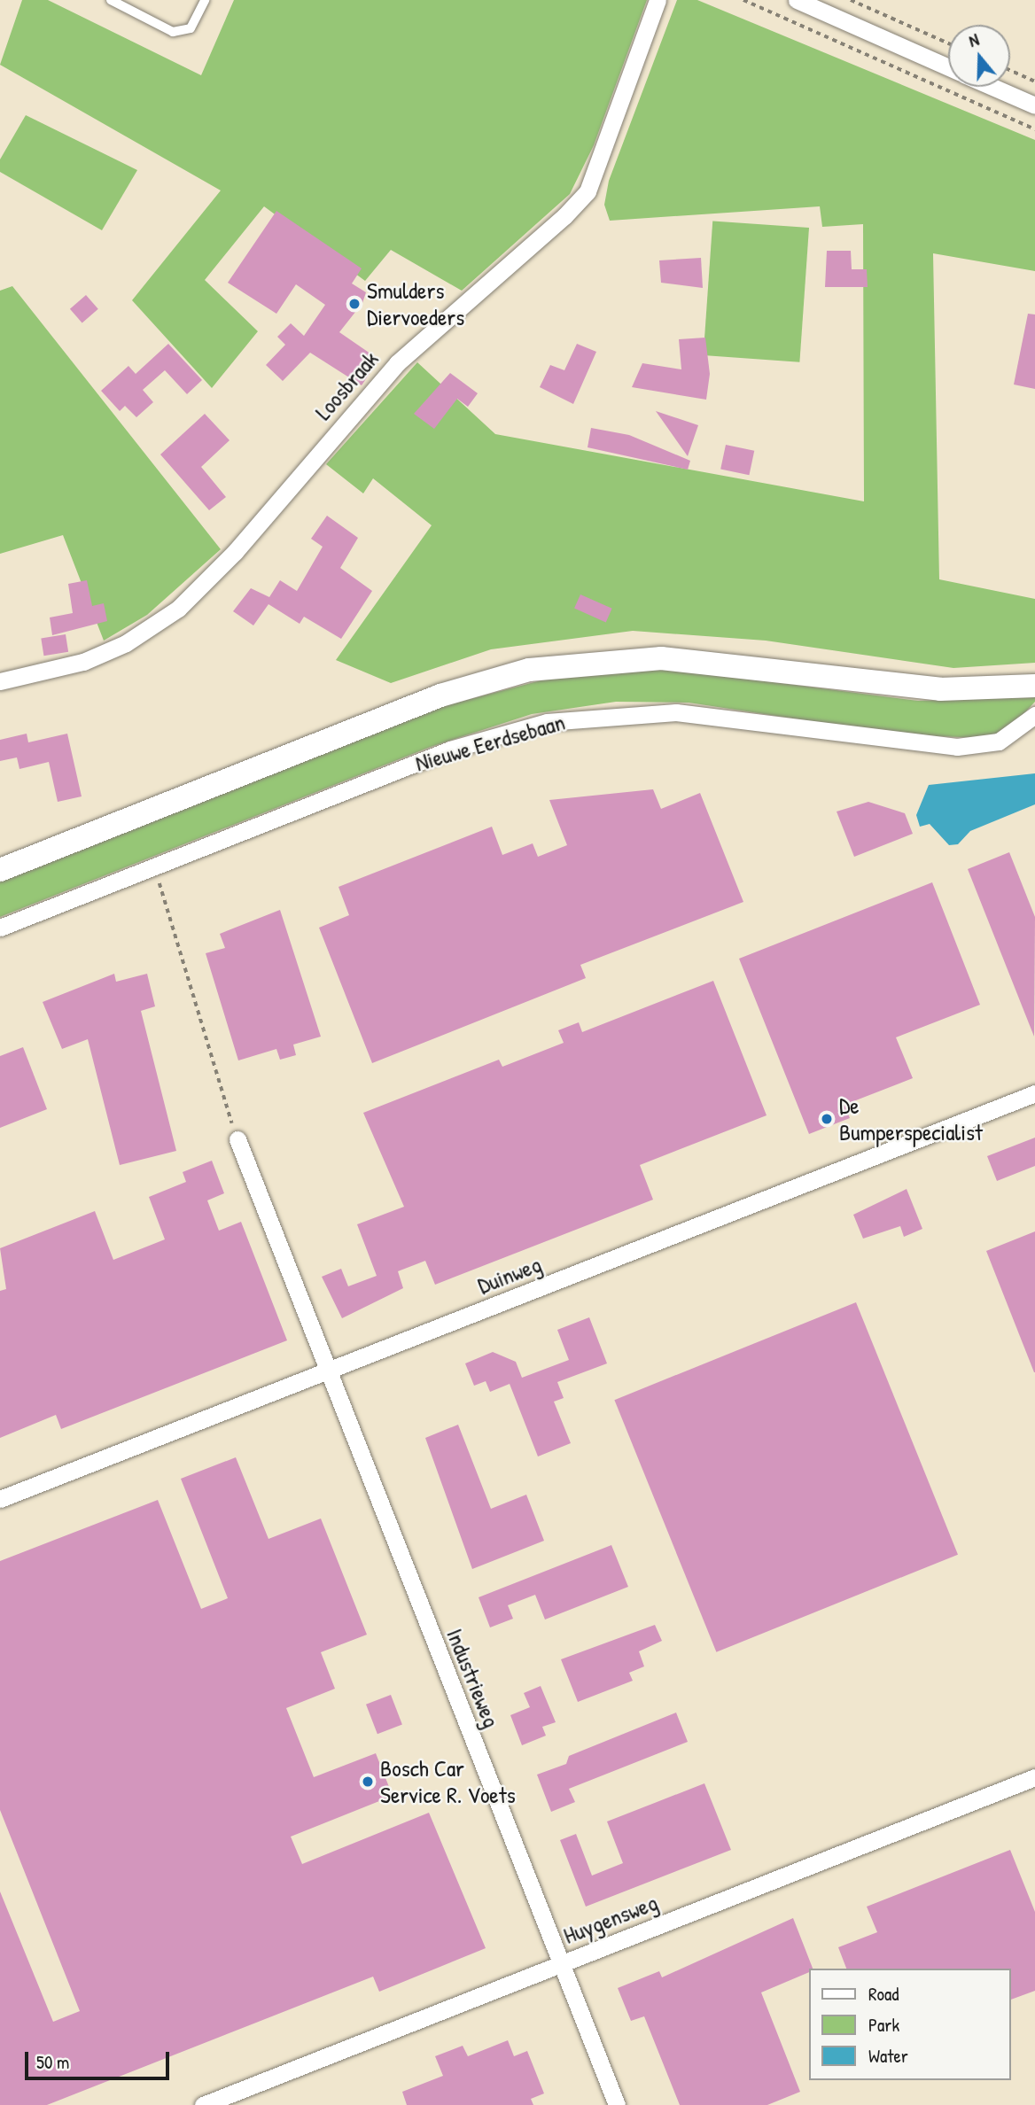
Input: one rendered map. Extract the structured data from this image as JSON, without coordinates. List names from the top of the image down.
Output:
{
  "streets": {
    "street": [
      "Loosbraak",
      "Nieuwe Eerdsebaan",
      "Duinweg",
      "Industrieweg",
      "Huygensweg"
    ]
  },
  "crossings": [
    ["Duinweg", "Industrieweg"],
    ["Industrieweg", "Huygensweg"]
  ],
  "places": ["Smulders Diervoeders", "De Bumperspecialist", "Bosch Car Service R. Voets"],
  "legend": ["Road", "Park", "Water"],
  "scale_bar": "50 m",
  "north": "top"
}
